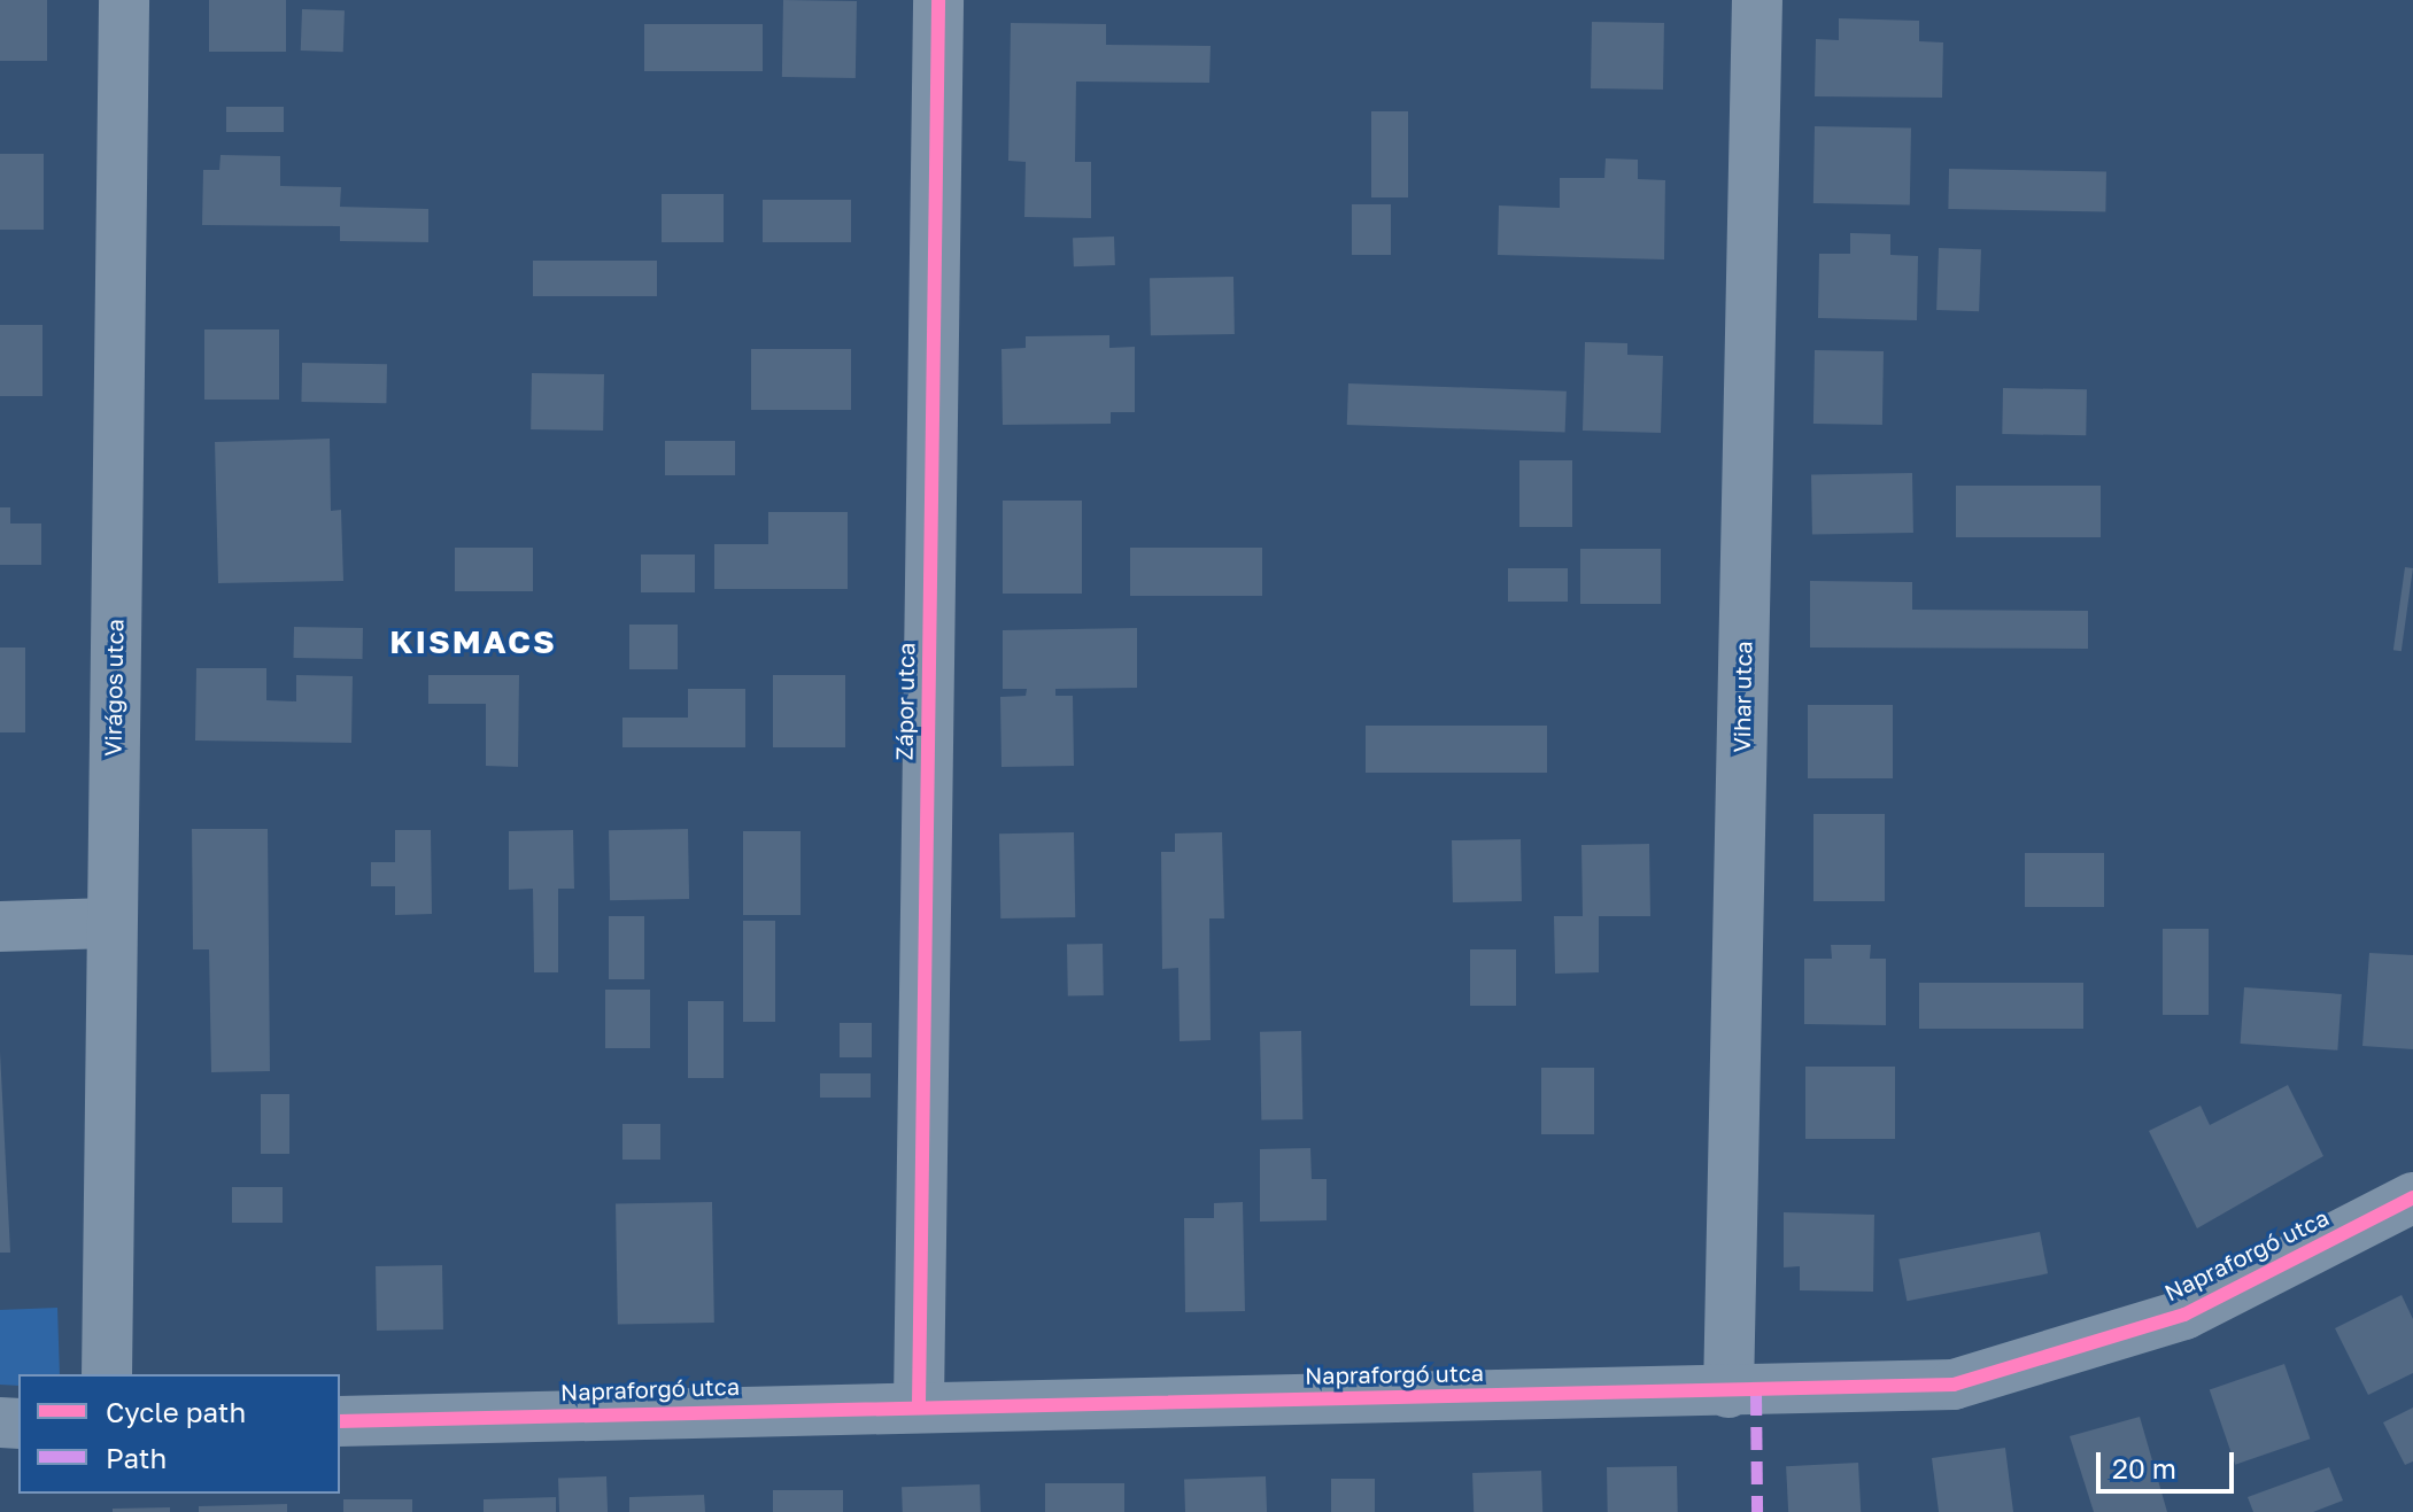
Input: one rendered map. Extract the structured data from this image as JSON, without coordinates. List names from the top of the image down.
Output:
{
  "streets": {
    "street": [
      "Virágos utca",
      "Vihar utca",
      "Zápor utca",
      "Napraforgó utca"
    ]
  },
  "crossings": [
    ["Vihar utca", "Napraforgó utca"],
    ["Zápor utca", "Napraforgó utca"]
  ],
  "districts": ["KISMACS"],
  "legend": ["Cycle path", "Path"],
  "scale_bar": "20 m"
}
